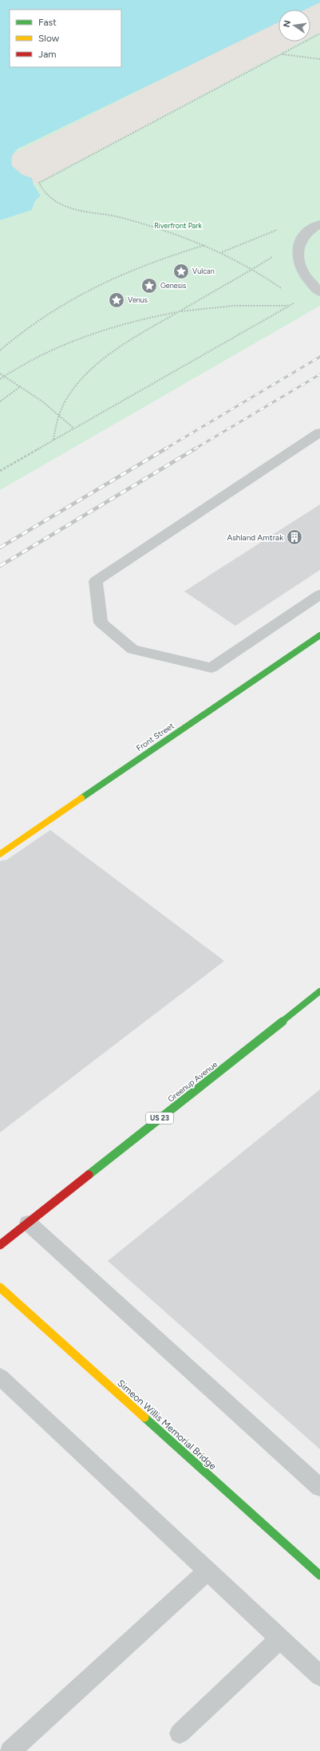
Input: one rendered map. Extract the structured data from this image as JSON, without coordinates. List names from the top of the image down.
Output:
{
  "streets": {
    "main road": [
      "Front Street",
      "Greenup Avenue",
      "US 23",
      "Simeon Willis Memorial Bridge"
    ]
  },
  "parks": ["Riverfront Park"],
  "places": {
    "place": ["Vulcan", "Genesis", "Venus"],
    "building": ["Ashland Amtrak"]
  },
  "legend": ["Fast", "Slow", "Jam"],
  "north": "left"
}
